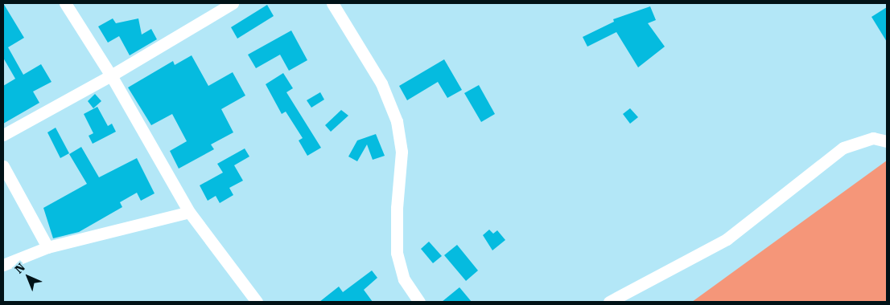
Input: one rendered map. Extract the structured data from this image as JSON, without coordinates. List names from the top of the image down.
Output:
{
  "north": "top left"
}
